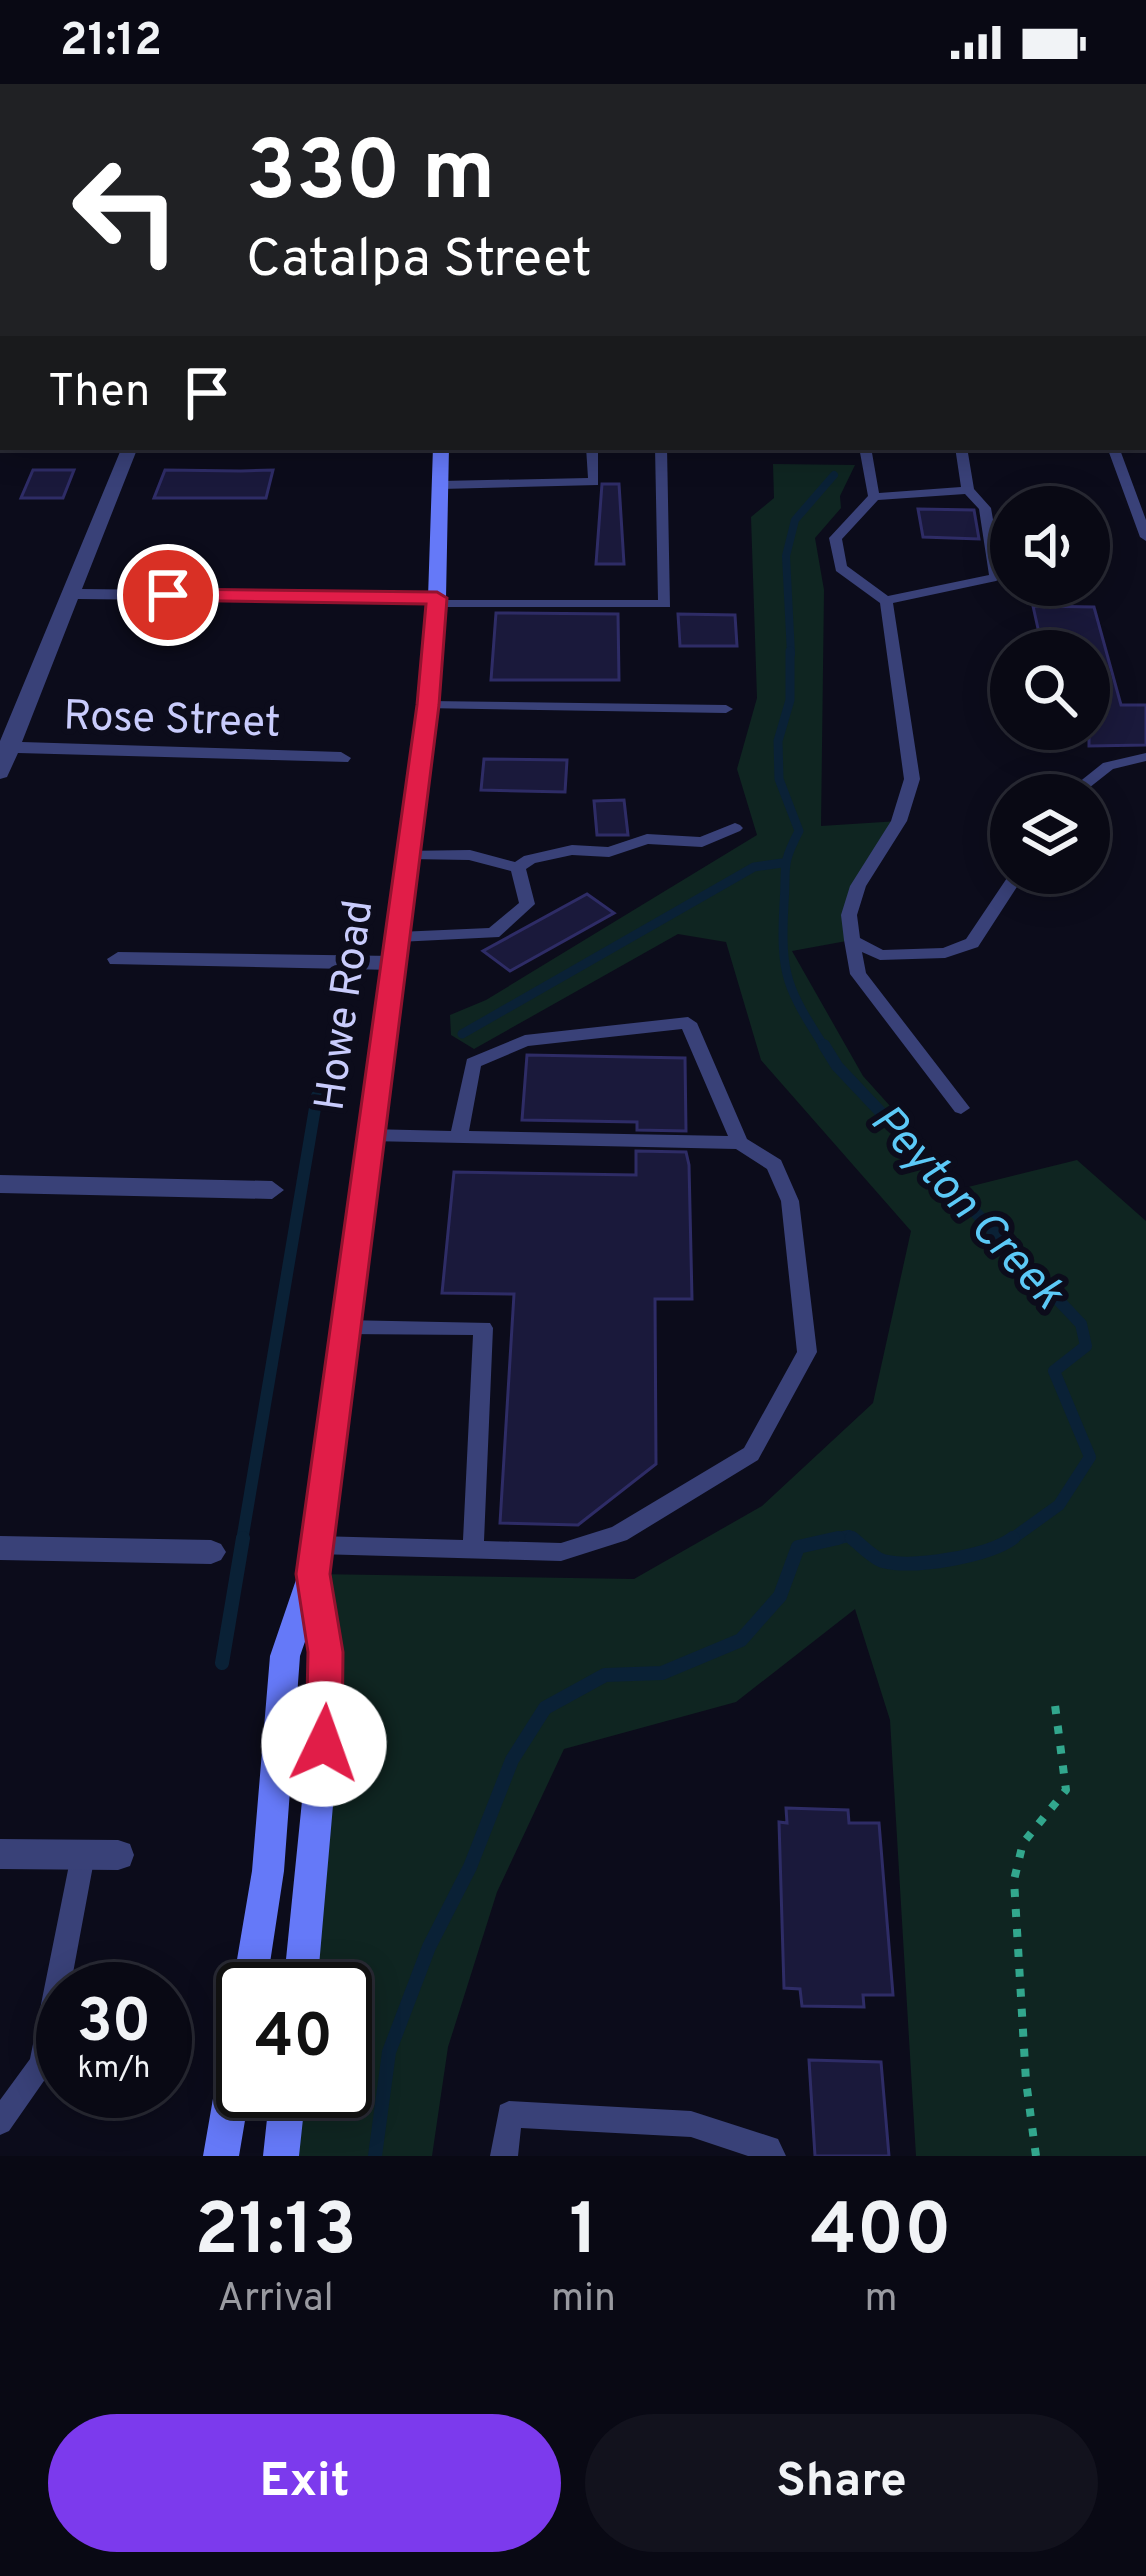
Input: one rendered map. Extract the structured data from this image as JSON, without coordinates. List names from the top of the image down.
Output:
{
  "streets": {
    "street": ["Rose Street", "Howe Road"]
  },
  "water": ["Peyton Creek"],
  "page": {
    "status": "21:12",
    "turn": ["330 m", "Catalpa Street"],
    "then": "Then",
    "speed": "30 km/h",
    "limit": "40",
    "eta": [
      "21:13",
      "Arrival",
      "1",
      "min",
      "400",
      "m"
    ],
    "buttons": ["Exit", "Share"]
  }
}
